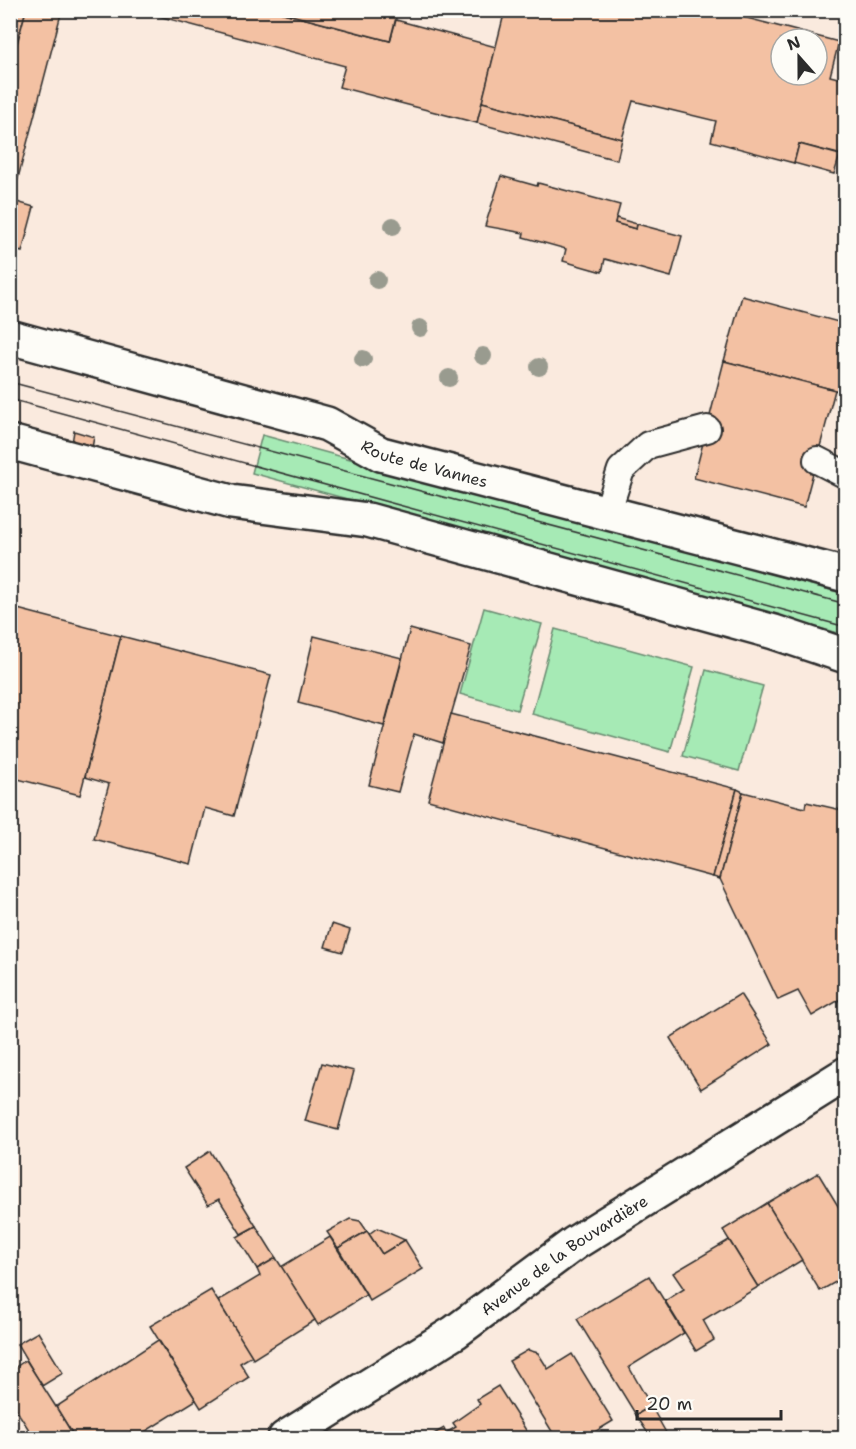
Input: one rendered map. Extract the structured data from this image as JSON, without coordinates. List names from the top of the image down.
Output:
{
  "streets": {
    "main road": ["Route de Vannes", "Avenue de la Bouvardière"]
  },
  "scale_bar": "20 m",
  "north": "top"
}
